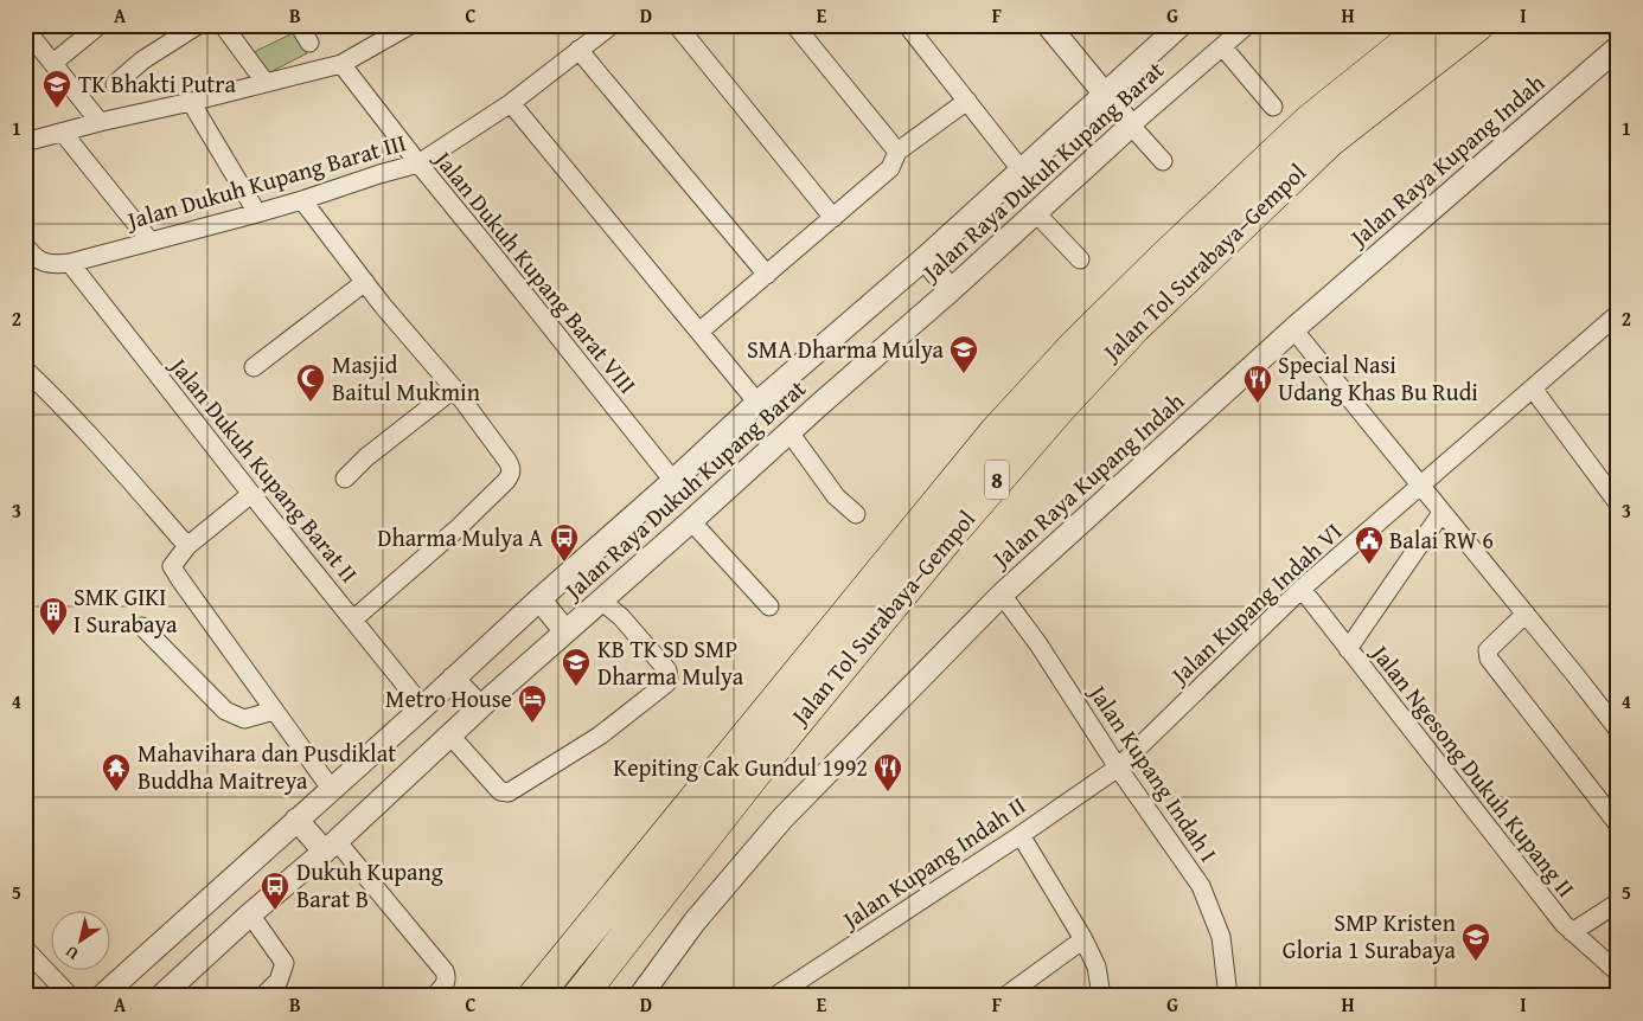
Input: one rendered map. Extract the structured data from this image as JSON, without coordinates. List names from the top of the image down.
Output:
{
  "streets": {
    "highway": ["Jalan Tol Surabaya–Gempol", "8"],
    "street": [
      "Jalan Raya Kupang Indah",
      "Jalan Raya Dukuh Kupang Barat",
      "Jalan Dukuh Kupang Barat III",
      "Jalan Dukuh Kupang Barat VIII",
      "Jalan Dukuh Kupang Barat II",
      "Jalan Kupang Indah VI",
      "Jalan Ngesong Dukuh Kupang II",
      "Jalan Kupang Indah I",
      "Jalan Kupang Indah II"
    ]
  },
  "crossings": [
    ["Jalan Raya Kupang Indah", "Jalan Kupang Indah I"],
    ["Jalan Raya Dukuh Kupang Barat", "Jalan Dukuh Kupang Barat VIII"],
    ["Jalan Raya Dukuh Kupang Barat", "Jalan Dukuh Kupang Barat II"],
    ["Jalan Dukuh Kupang Barat III", "Jalan Dukuh Kupang Barat VIII"],
    ["Jalan Dukuh Kupang Barat III", "Jalan Dukuh Kupang Barat II"],
    ["Jalan Kupang Indah VI", "Jalan Ngesong Dukuh Kupang II"],
    ["Jalan Kupang Indah VI", "Jalan Kupang Indah I"],
    ["Jalan Kupang Indah VI", "Jalan Kupang Indah II"],
    ["Jalan Kupang Indah I", "Jalan Kupang Indah II"]
  ],
  "places": {
    "school or university": [
      "TK Bhakti Putra",
      "SMA Dharma Mulya",
      "KB TK SD SMP Dharma Mulya",
      "SMP Kristen Gloria 1 Surabaya"
    ],
    "mosque": ["Masjid Baitul Mukmin"],
    "restaurant": ["Special Nasi Udang Khas Bu Rudi", "Kepiting Cak Gundul 1992"],
    "bus stop": ["Dharma Mulya A", "Dukuh Kupang Barat B"],
    "public building": ["Balai RW 6"],
    "building": ["SMK GIKI I Surabaya"],
    "hotel": ["Metro House"],
    "temple": ["Mahavihara dan Pusdiklat Buddha Maitreya"]
  },
  "north": "bottom left",
  "grid": {
    "columns": [
      "A",
      "B",
      "C",
      "D",
      "E",
      "F",
      "G",
      "H",
      "I"
    ],
    "rows": [
      "1",
      "2",
      "3",
      "4",
      "5"
    ]
  }
}
